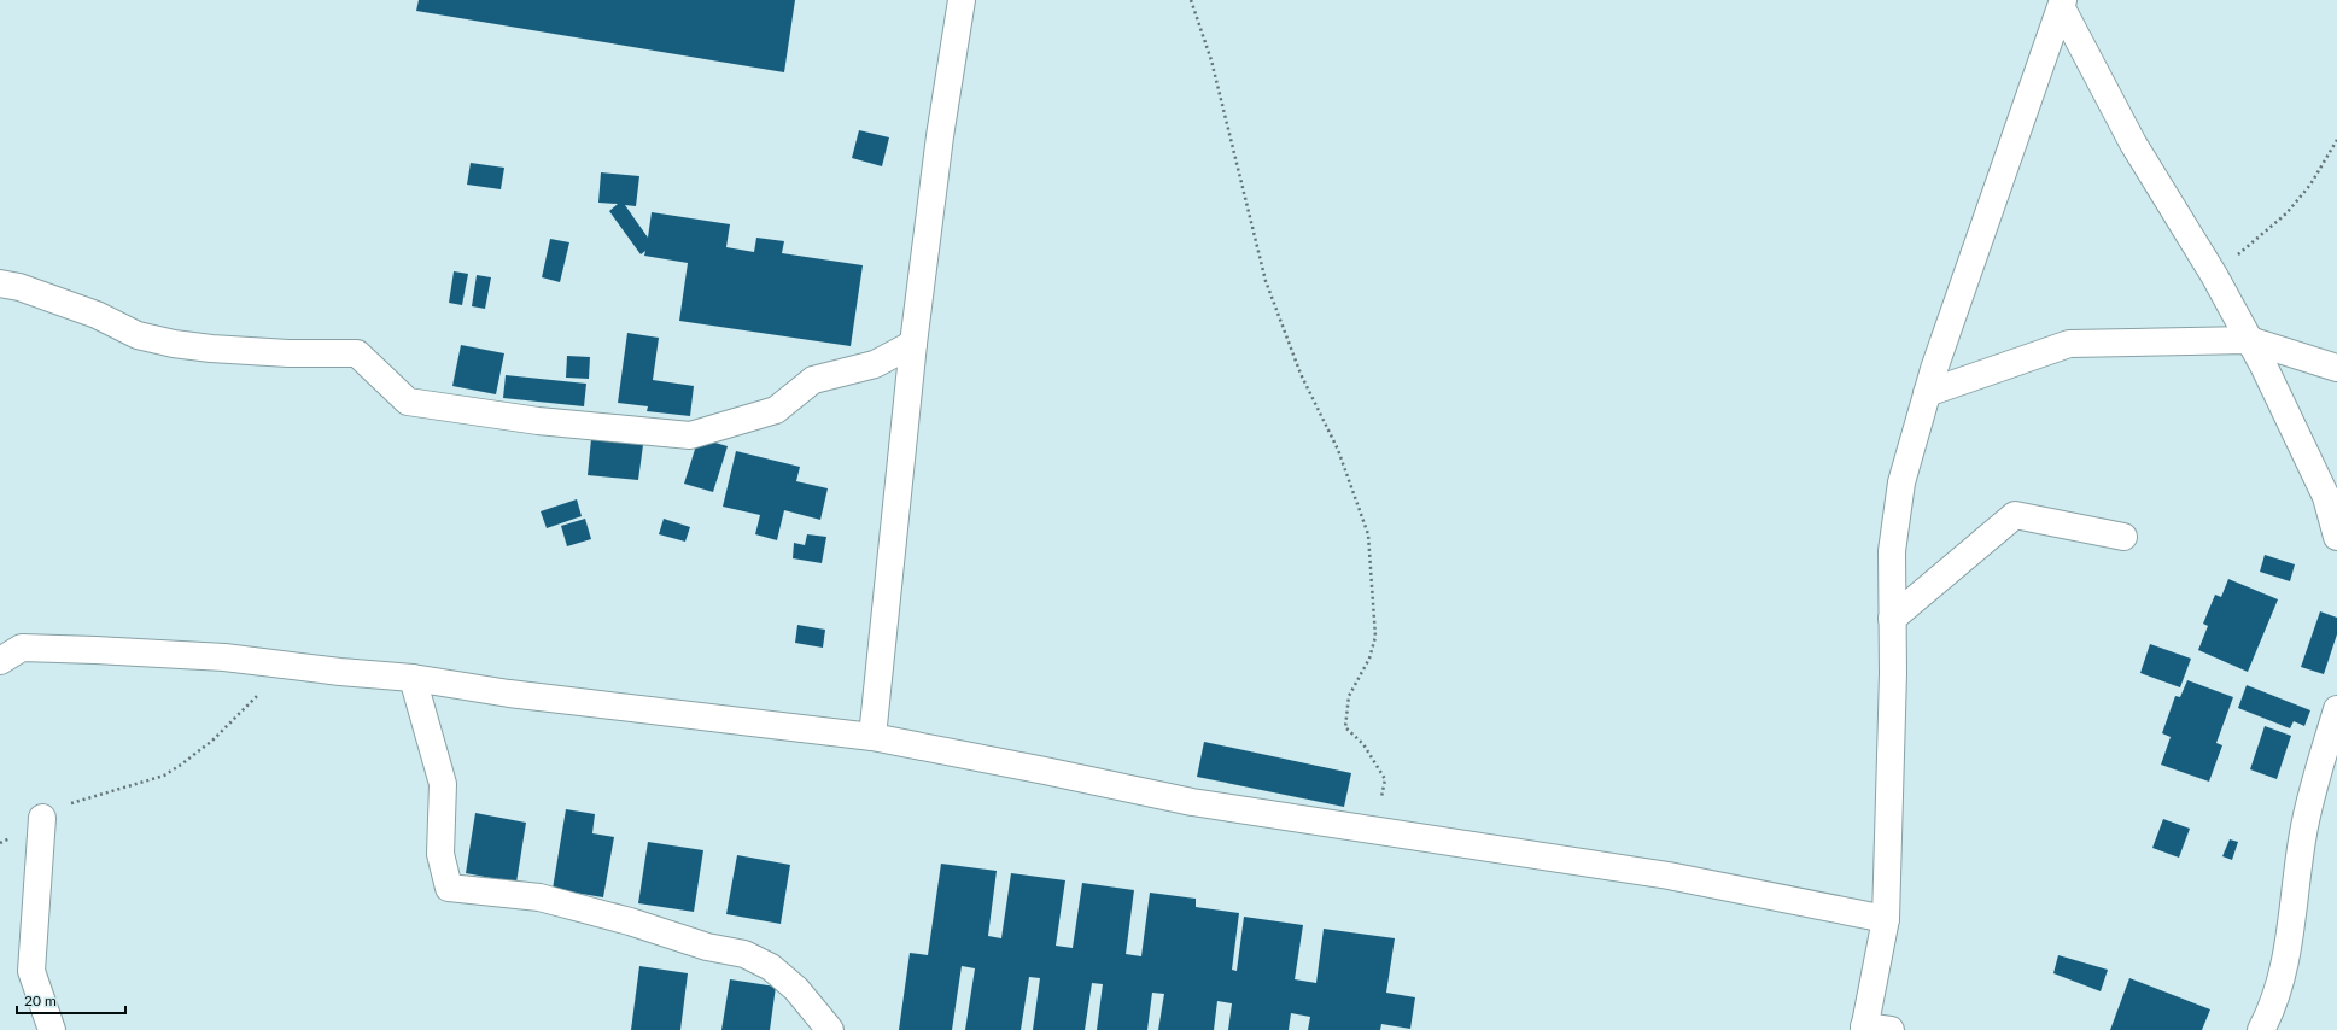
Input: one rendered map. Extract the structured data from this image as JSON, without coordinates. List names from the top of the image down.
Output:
{
  "scale_bar": "20 m"
}
